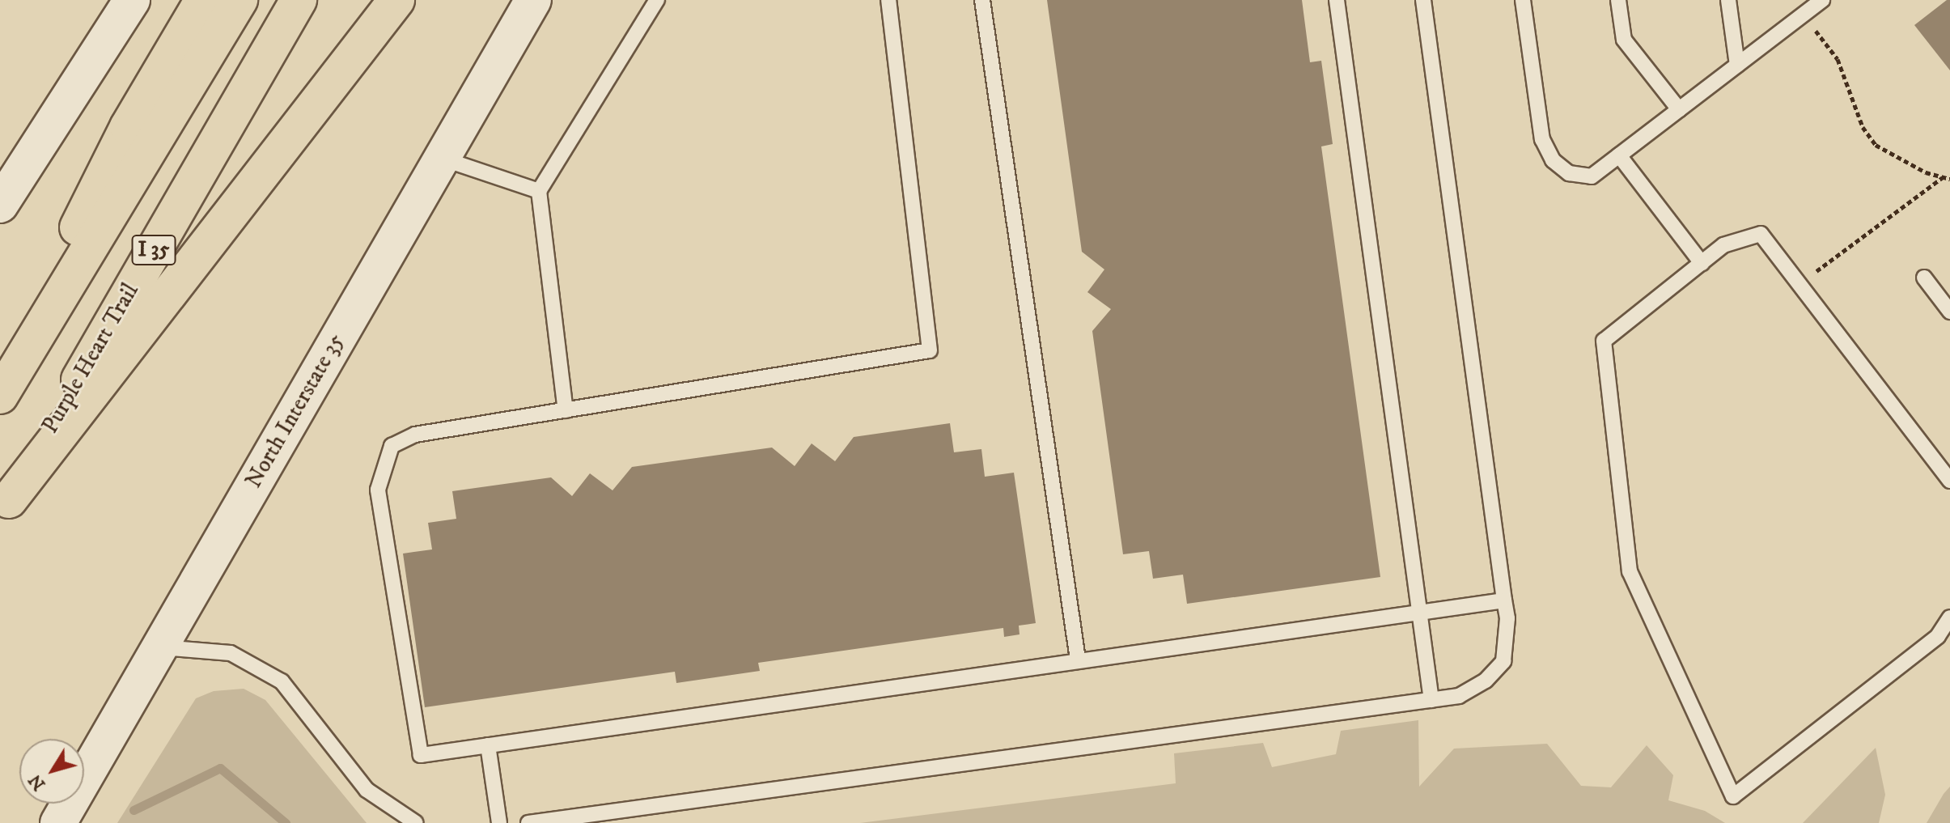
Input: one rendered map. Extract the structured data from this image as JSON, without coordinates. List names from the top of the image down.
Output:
{
  "streets": {
    "highway": ["I 35", "Purple Heart Trail"],
    "main road": ["North Interstate 35"]
  },
  "north": "bottom left"
}
